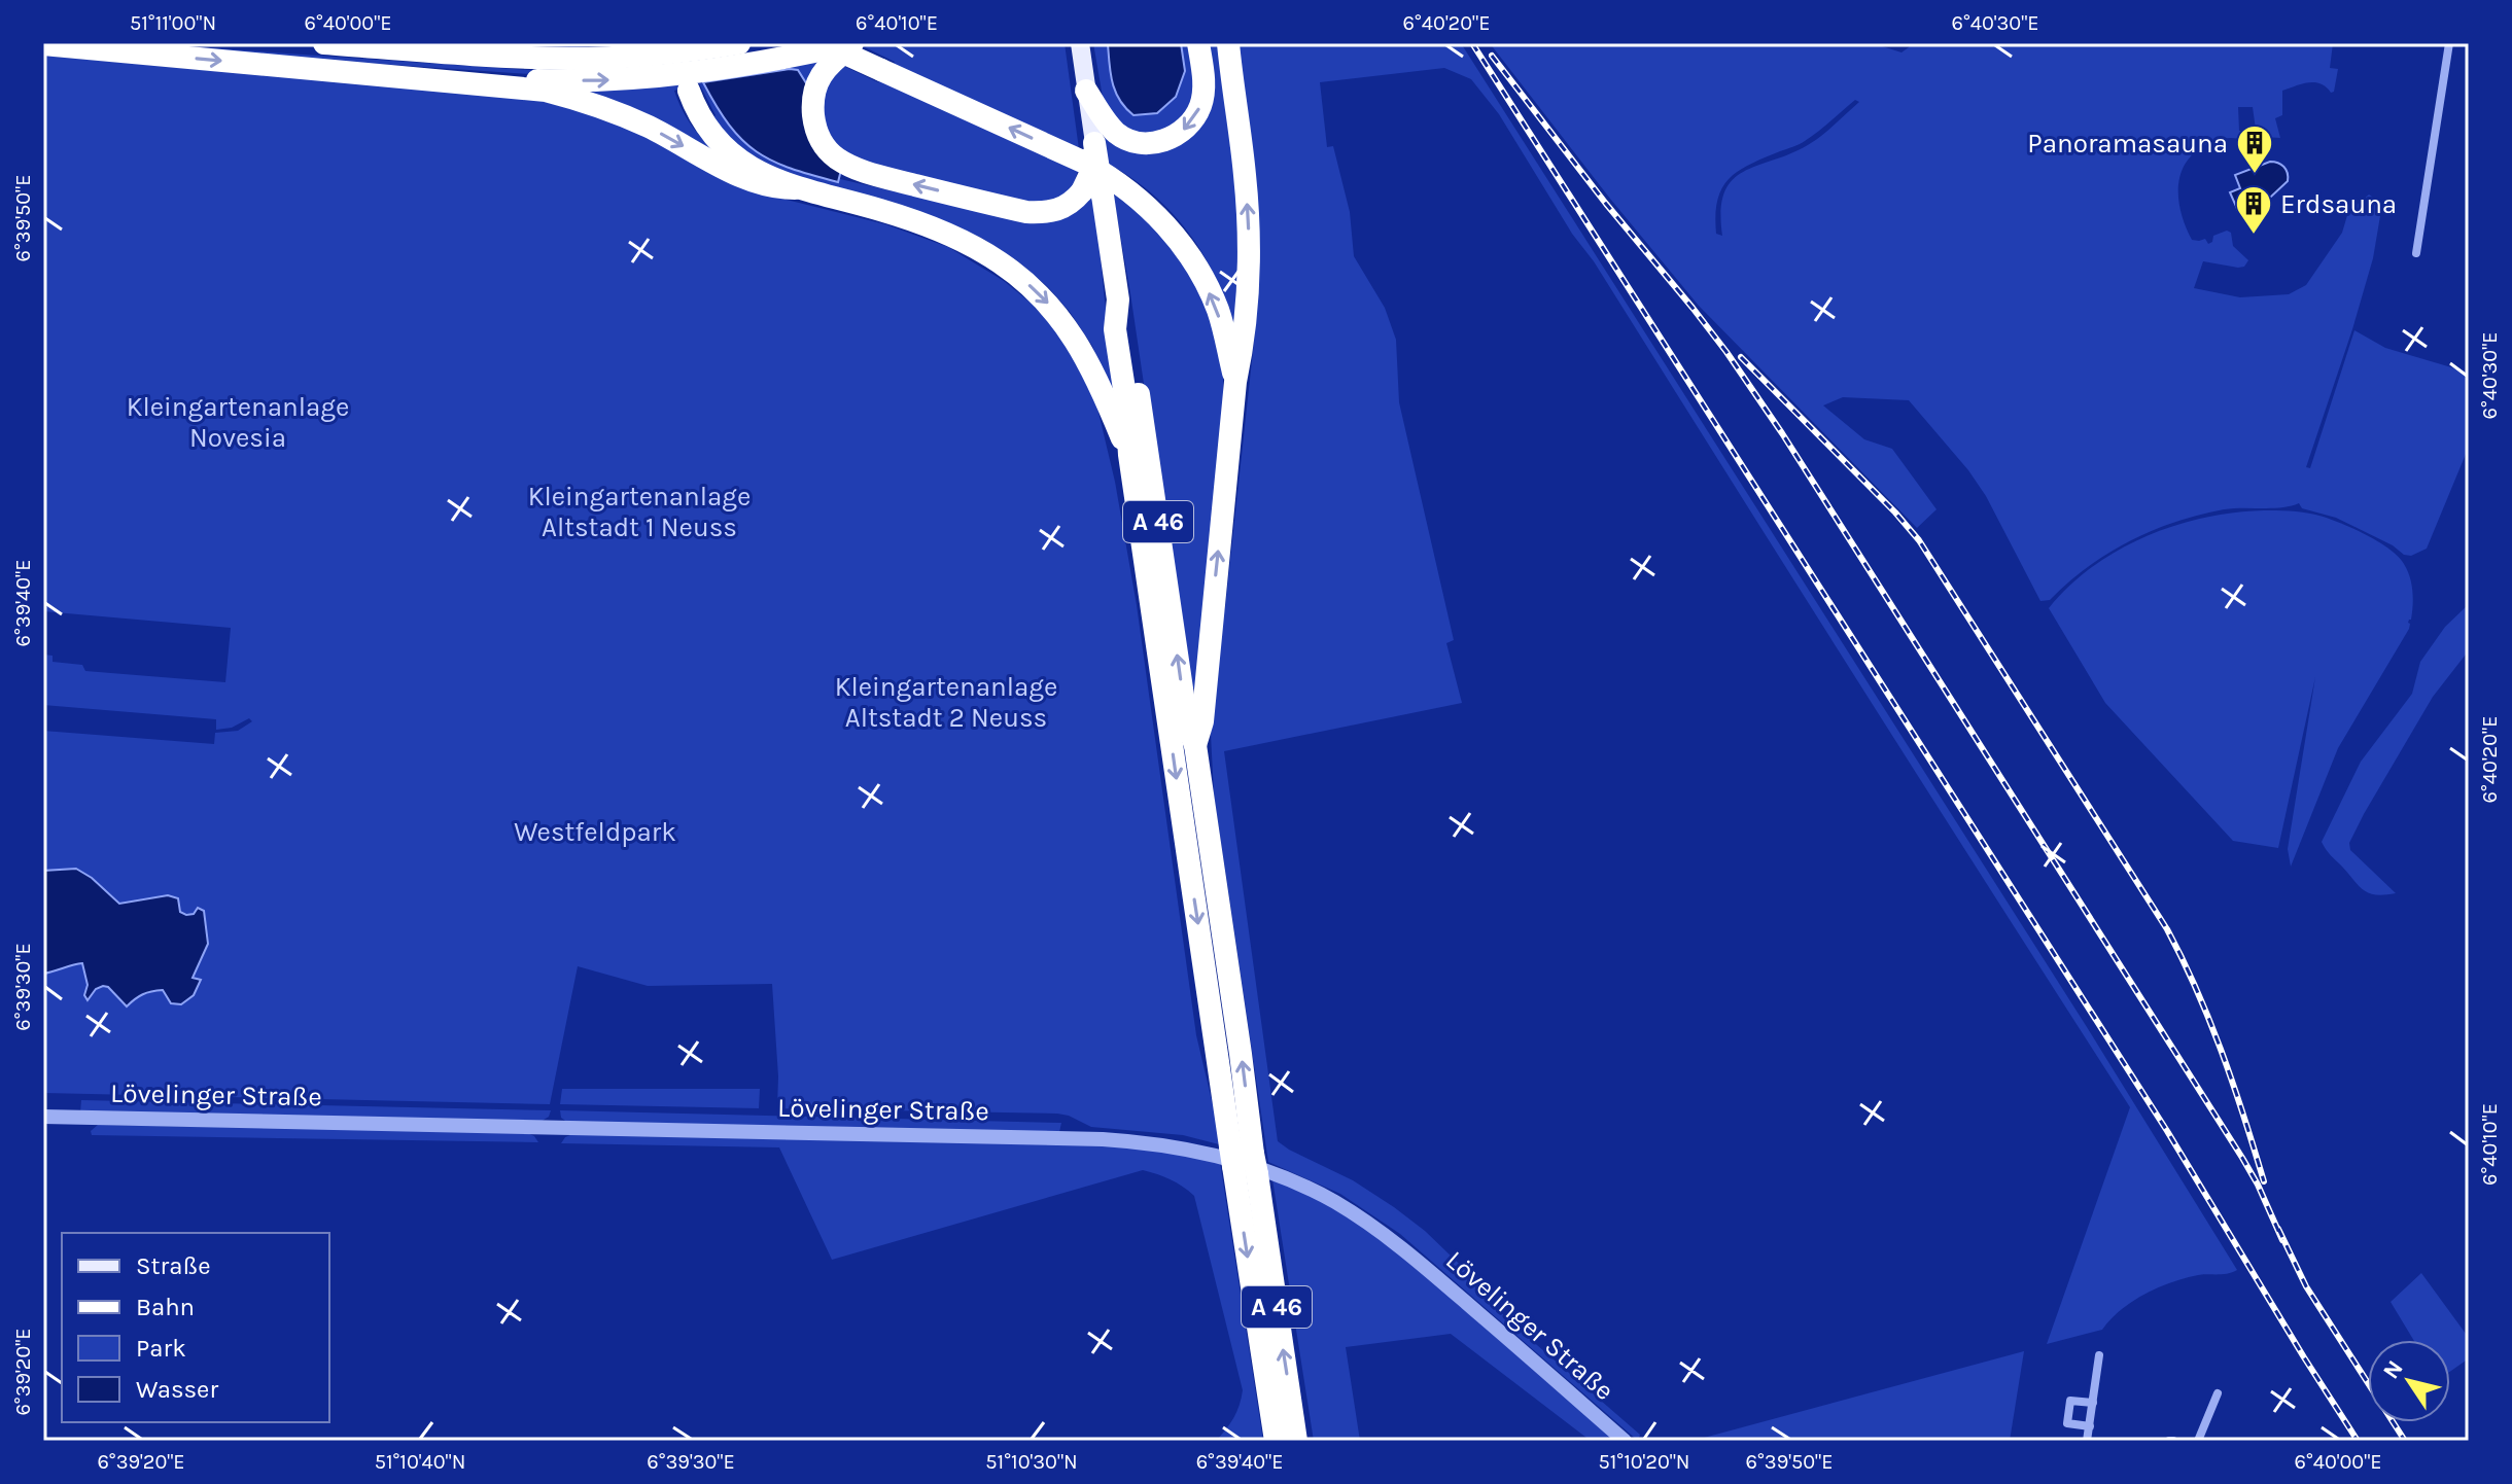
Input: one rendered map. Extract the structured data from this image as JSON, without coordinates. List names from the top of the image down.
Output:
{
  "streets": {
    "highway": ["A 46"],
    "street": ["Lövelinger Straße"]
  },
  "parks": [
    "Kleingartenanlage Novesia",
    "Kleingartenanlage Altstadt 1 Neuss",
    "Kleingartenanlage Altstadt 2 Neuss",
    "Westfeldpark"
  ],
  "places": {
    "building": ["Panoramasauna", "Erdsauna"]
  },
  "legend": [
    "Straße",
    "Bahn",
    "Park",
    "Wasser"
  ],
  "north": "top left",
  "coordinates": [
    "51°11'00\"N",
    "6°40'00\"E",
    "6°40'10\"E",
    "6°40'20\"E",
    "6°40'30\"E",
    "6°39'50\"E",
    "6°39'40\"E",
    "6°39'30\"E",
    "6°39'20\"E",
    "51°10'40\"N",
    "51°10'30\"N",
    "51°10'20\"N"
  ]
}
